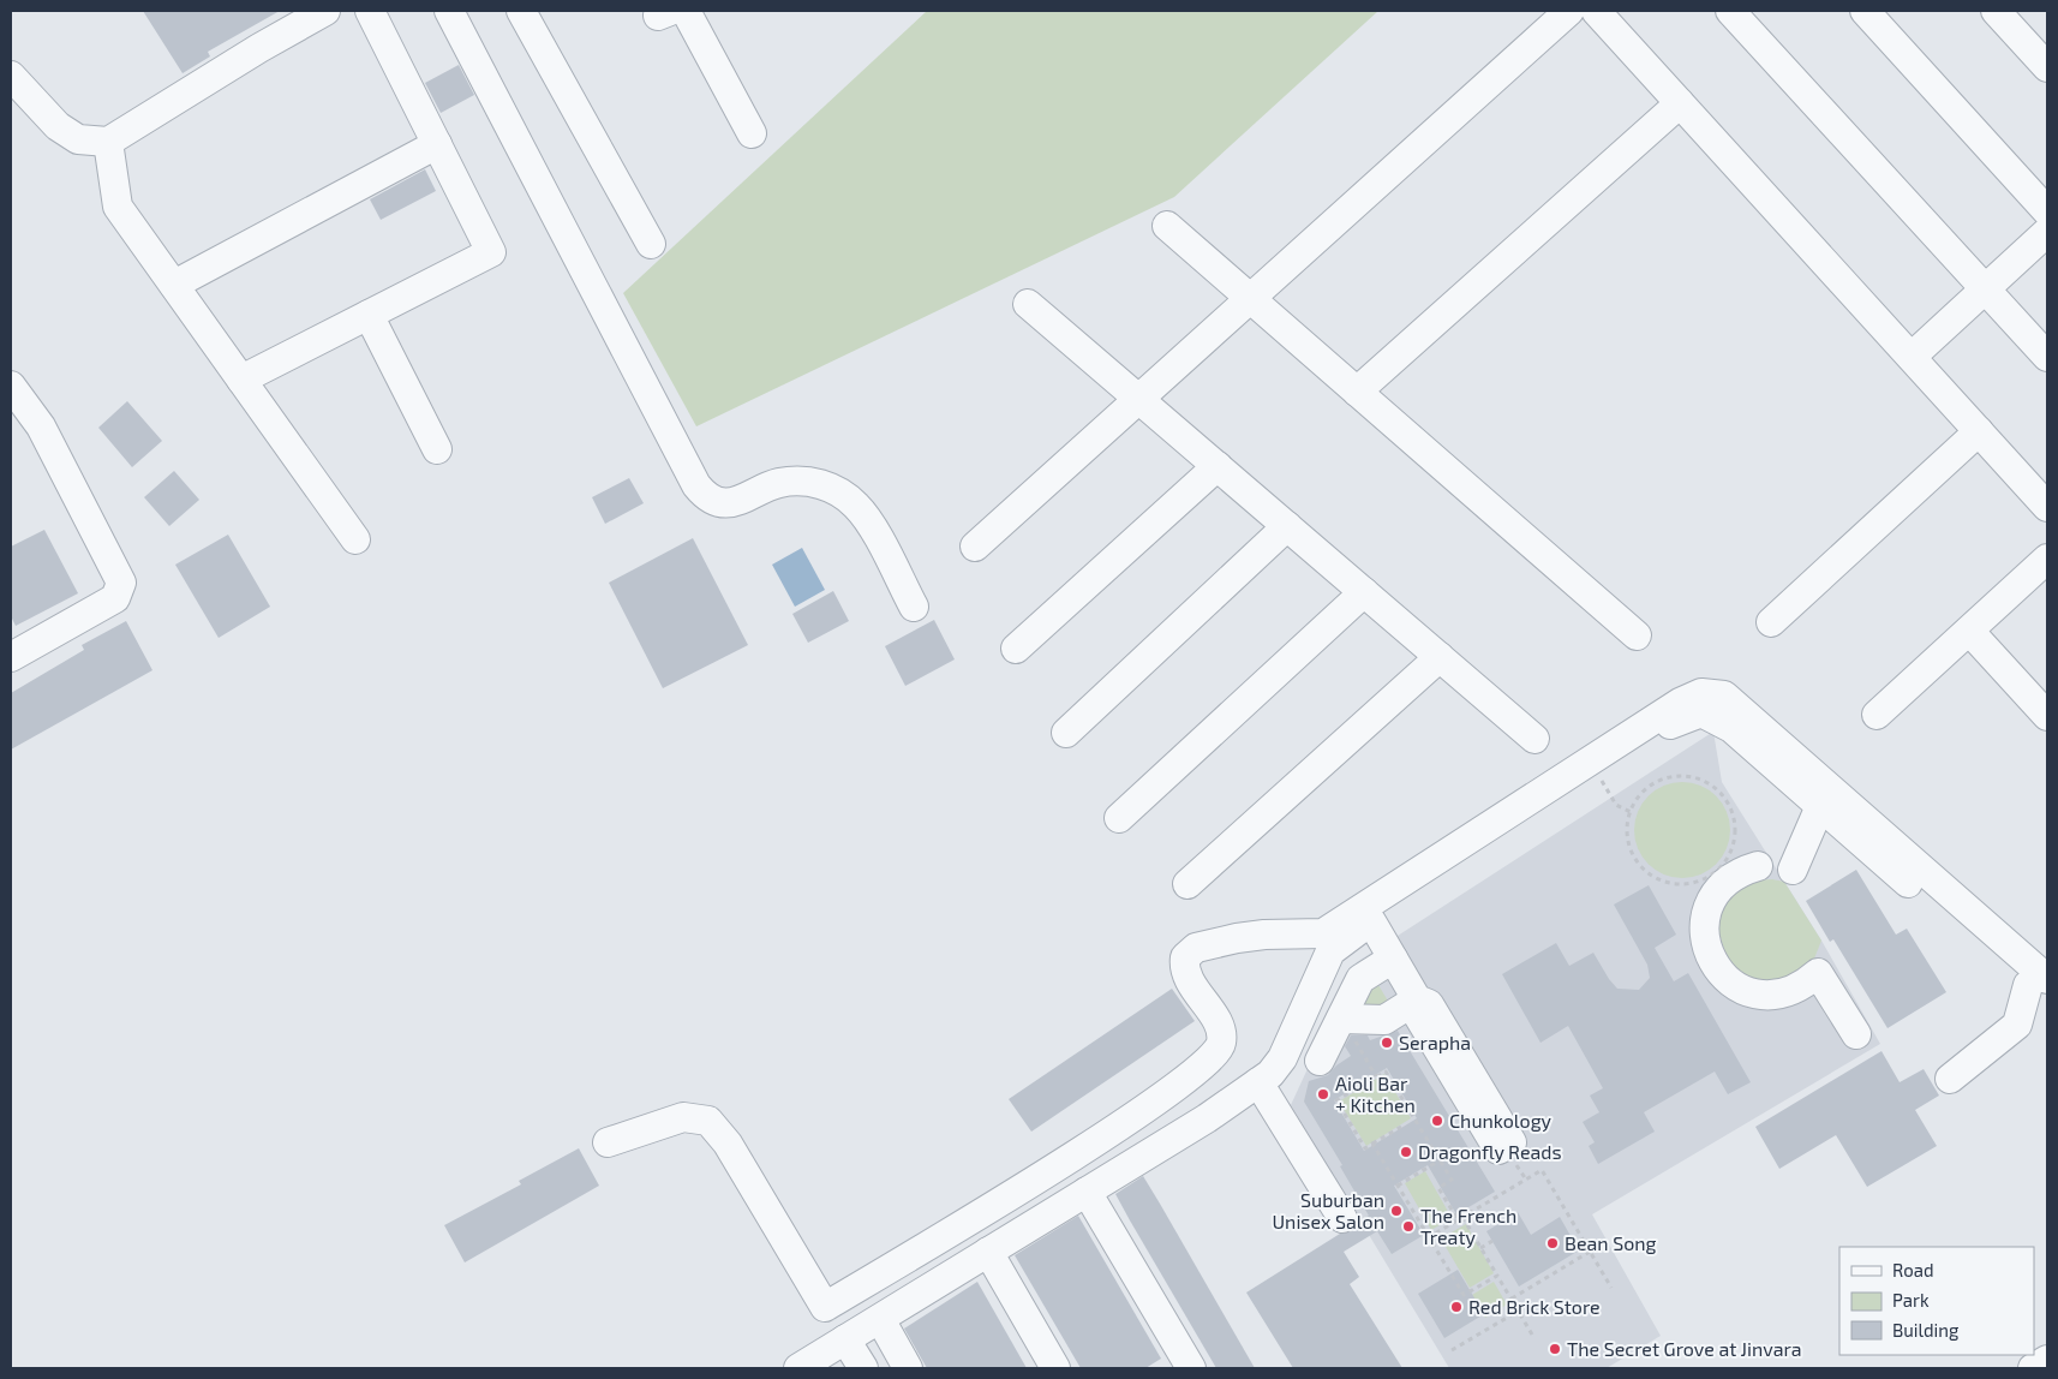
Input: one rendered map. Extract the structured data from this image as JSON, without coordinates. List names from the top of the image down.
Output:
{
  "places": [
    "Serapha",
    "Aioli Bar + Kitchen",
    "Chunkology",
    "Dragonfly Reads",
    "Suburban Unisex Salon",
    "The French Treaty",
    "Bean Song",
    "Red Brick Store",
    "The Secret Grove at Jinvara"
  ],
  "legend": ["Road", "Park", "Building"]
}
